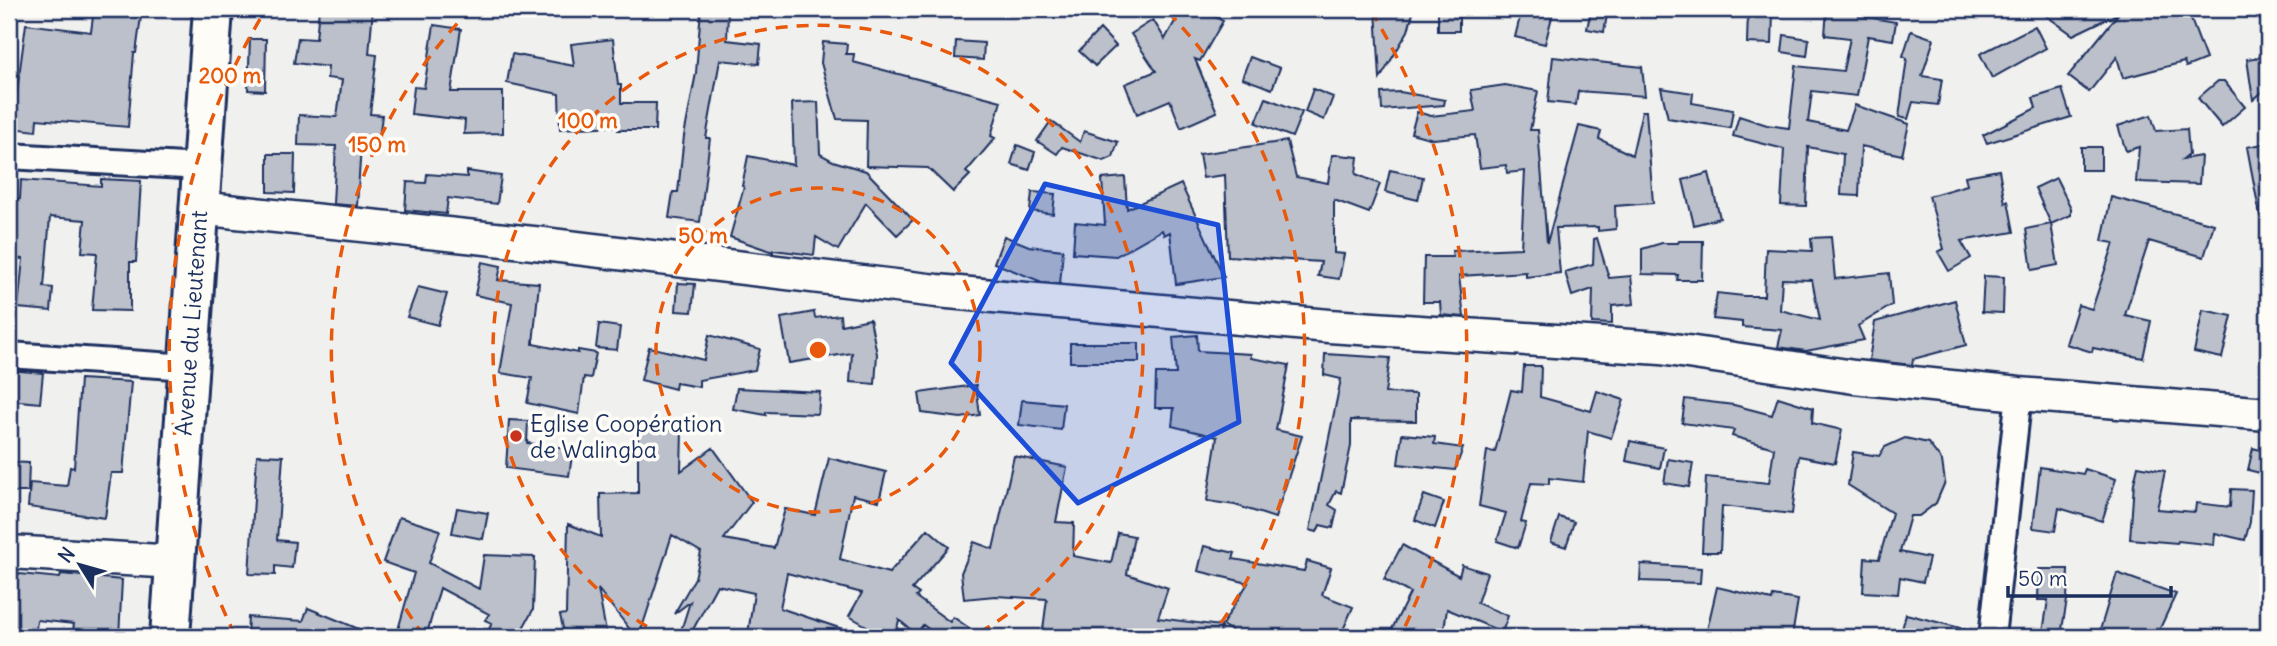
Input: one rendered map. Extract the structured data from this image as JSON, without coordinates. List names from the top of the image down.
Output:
{
  "streets": {
    "main road": ["Avenue du Lieutenant"]
  },
  "places": ["Eglise Coopération de Walingba"],
  "scale_bar": "50 m",
  "north": "top left",
  "rings": [
    "200 m",
    "100 m",
    "150 m",
    "50 m"
  ]
}
